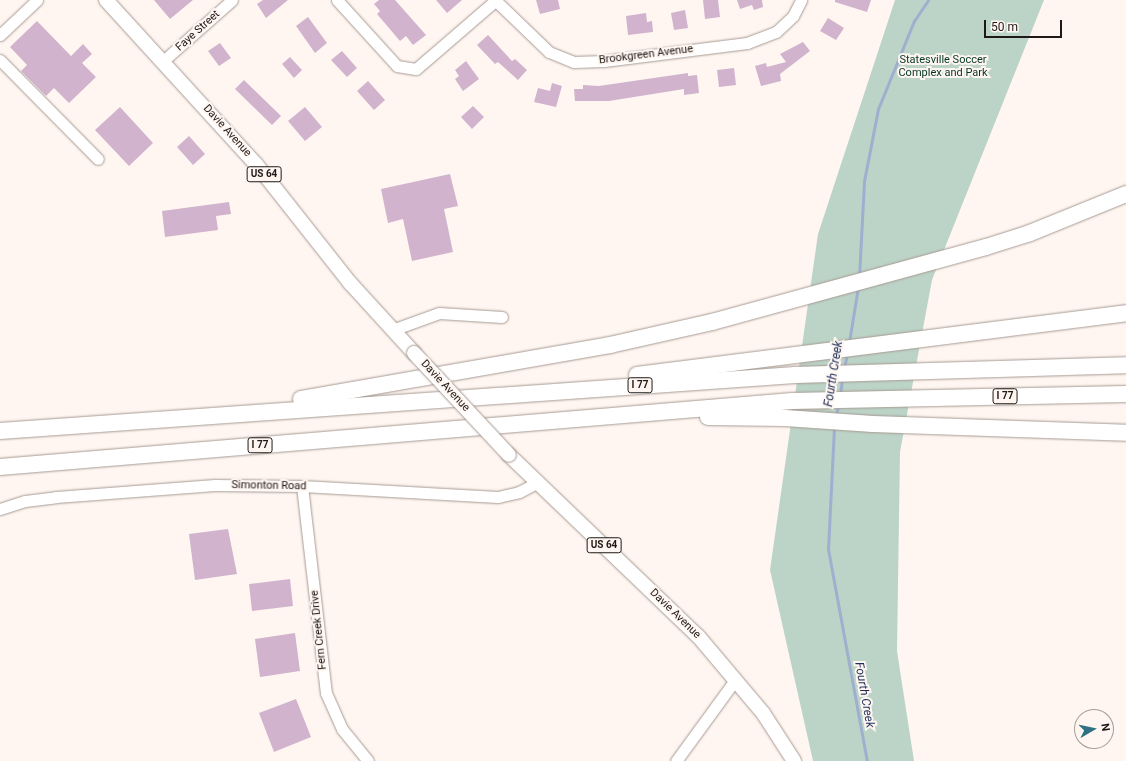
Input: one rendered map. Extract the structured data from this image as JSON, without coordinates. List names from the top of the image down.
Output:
{
  "streets": {
    "highway": ["I 77"],
    "main road": ["Davie Avenue", "US 64"],
    "street": [
      "Faye Street",
      "Brookgreen Avenue",
      "Simonton Road",
      "Fern Creek Drive"
    ]
  },
  "crossings": [
    ["Faye Street", "Davie Avenue"],
    ["Davie Avenue", "Simonton Road"],
    ["Simonton Road", "Fern Creek Drive"]
  ],
  "water": ["Fourth Creek"],
  "parks": ["Statesville Soccer Complex and Park"],
  "scale_bar": "50 m",
  "north": "right"
}
